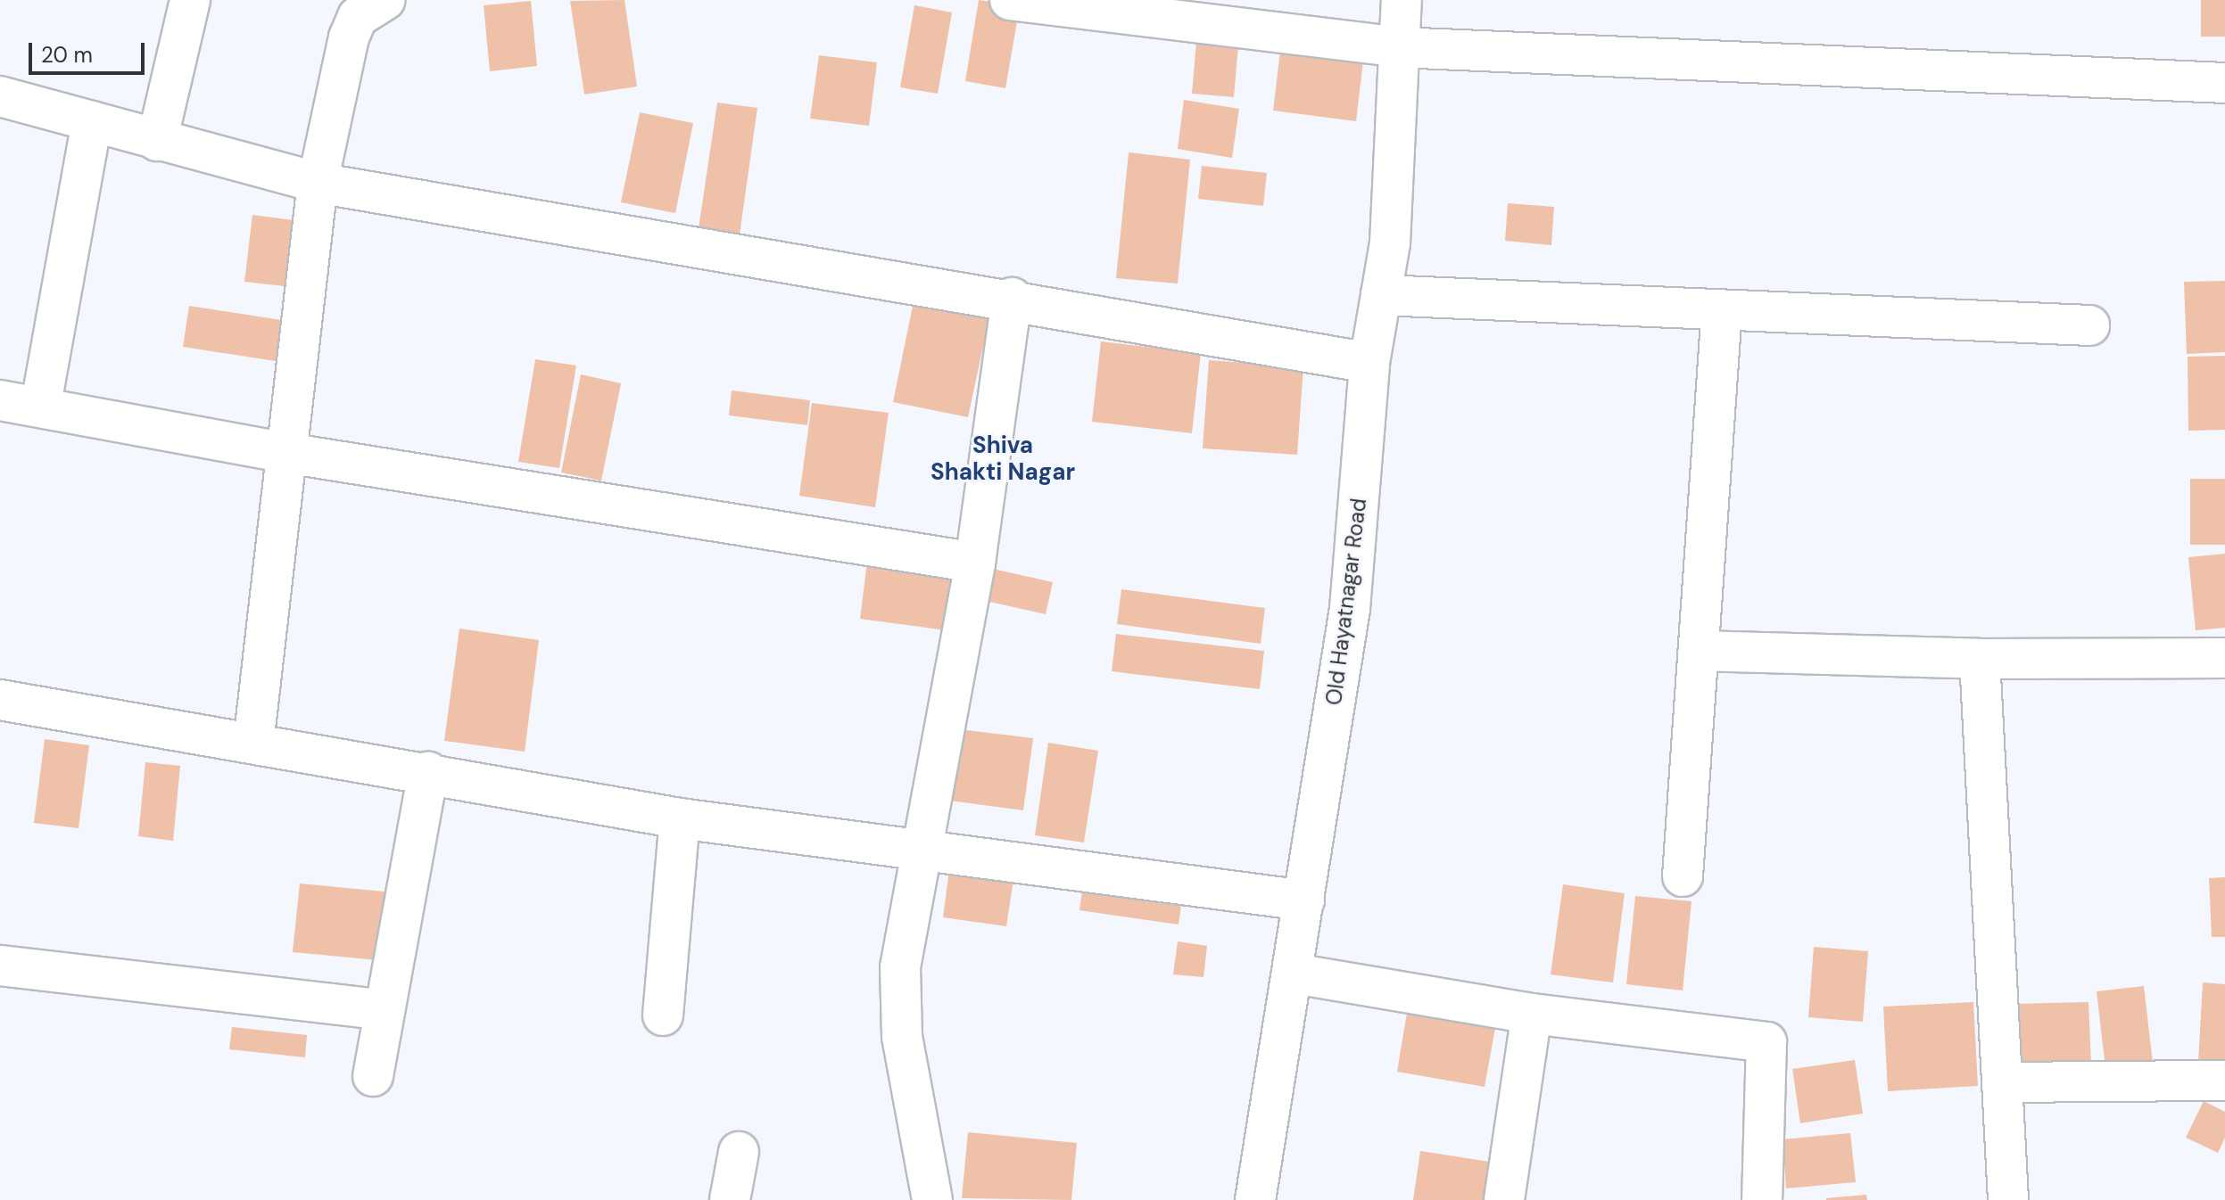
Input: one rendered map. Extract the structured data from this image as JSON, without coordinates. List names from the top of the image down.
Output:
{
  "streets": {
    "street": ["Old Hayatnagar Road"]
  },
  "districts": ["Shiva Shakti Nagar"],
  "scale_bar": "20 m"
}
